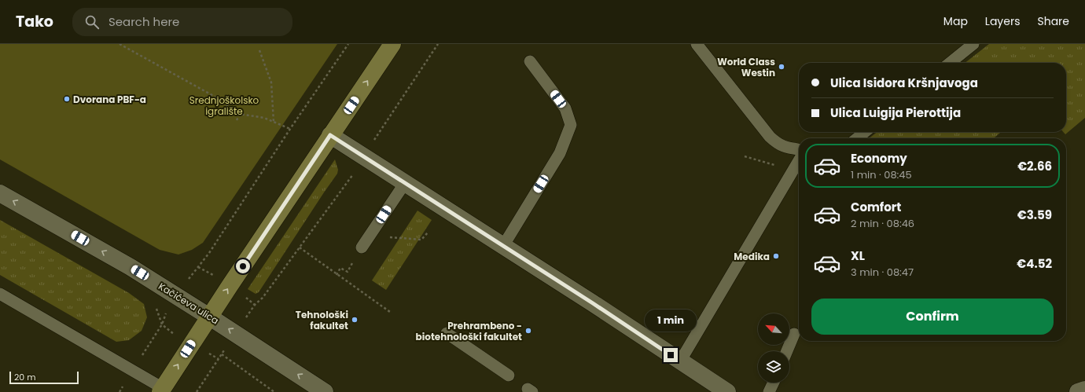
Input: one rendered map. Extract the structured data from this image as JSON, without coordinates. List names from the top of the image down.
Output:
{
  "streets": {
    "street": ["Kačićeva ulica"]
  },
  "one_way": ["Kačićeva ulica"],
  "parks": ["Srednjoškolsko igralište"],
  "places": [
    "World Class Westin",
    "Dvorana PBF-a",
    "Medika",
    "Tehnološki fakultet",
    "Prehrambeno - biotehnološki fakultet"
  ],
  "scale_bar": "20 m",
  "north": "top left",
  "page": {
    "header": "Tako",
    "search": "Search here",
    "nav": ["Map", "Layers", "Share"],
    "banner": ["Ulica Isidora Kršnjavoga", "Ulica Luigija Pierottija"],
    "list": [
      {
        "name": "Economy",
        "note": "1 min · 08:45",
        "value": "€2.66"
      },
      {
        "name": "Comfort",
        "note": "2 min · 08:46",
        "value": "€3.59"
      },
      {
        "name": "XL",
        "note": "3 min · 08:47",
        "value": "€4.52"
      }
    ],
    "buttons": "Confirm",
    "bubble": "1 min",
    "scale": "20 m"
  }
}
